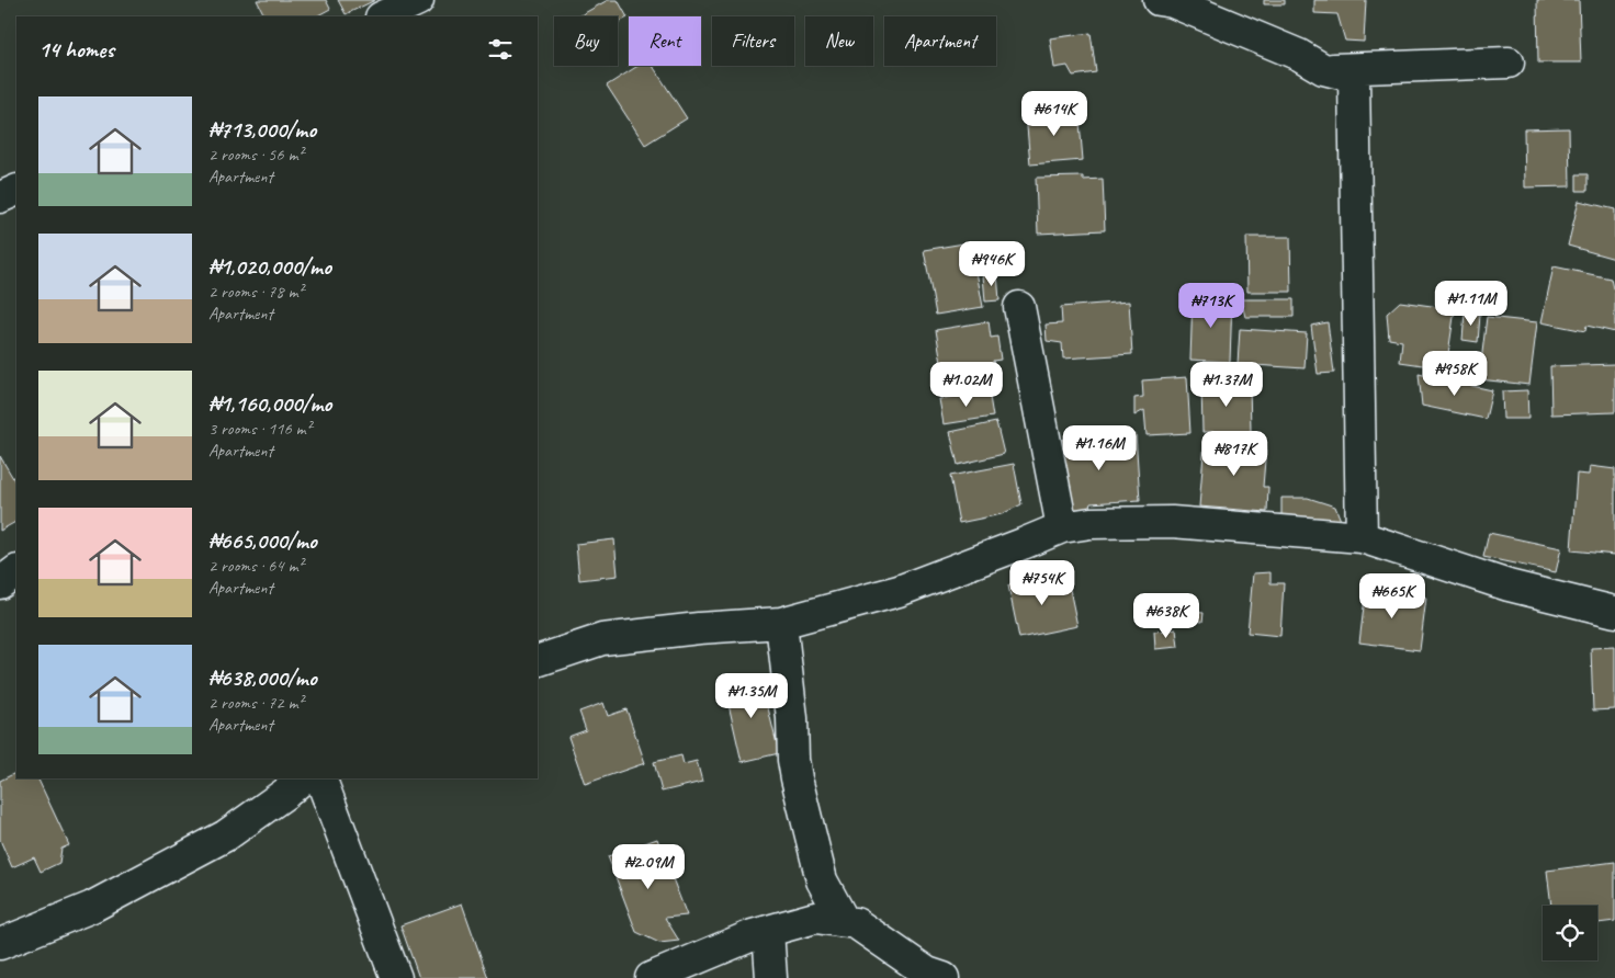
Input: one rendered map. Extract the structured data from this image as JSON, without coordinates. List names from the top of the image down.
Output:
{
  "page": {
    "chip": [
      "Buy",
      "Rent",
      "Filters",
      "New",
      "Apartment"
    ],
    "heading": "14 homes",
    "list": [
      {
        "name": "₦713,000/mo",
        "note": "2 rooms · 56 m² · Apartment"
      },
      {
        "name": "₦1,020,000/mo",
        "note": "2 rooms · 78 m² · Apartment"
      },
      {
        "name": "₦1,160,000/mo",
        "note": "3 rooms · 116 m² · Apartment"
      },
      {
        "name": "₦665,000/mo",
        "note": "2 rooms · 64 m² · Apartment"
      },
      {
        "name": "₦638,000/mo",
        "note": "2 rooms · 72 m² · Apartment"
      }
    ],
    "price": [
      "₦614K",
      "₦946K",
      "₦1.11M",
      "₦713K",
      "₦958K",
      "₦1.02M",
      "₦1.37M",
      "₦1.16M",
      "₦817K",
      "₦754K",
      "₦665K",
      "₦638K",
      "₦1.35M",
      "₦2.09M"
    ]
  }
}
